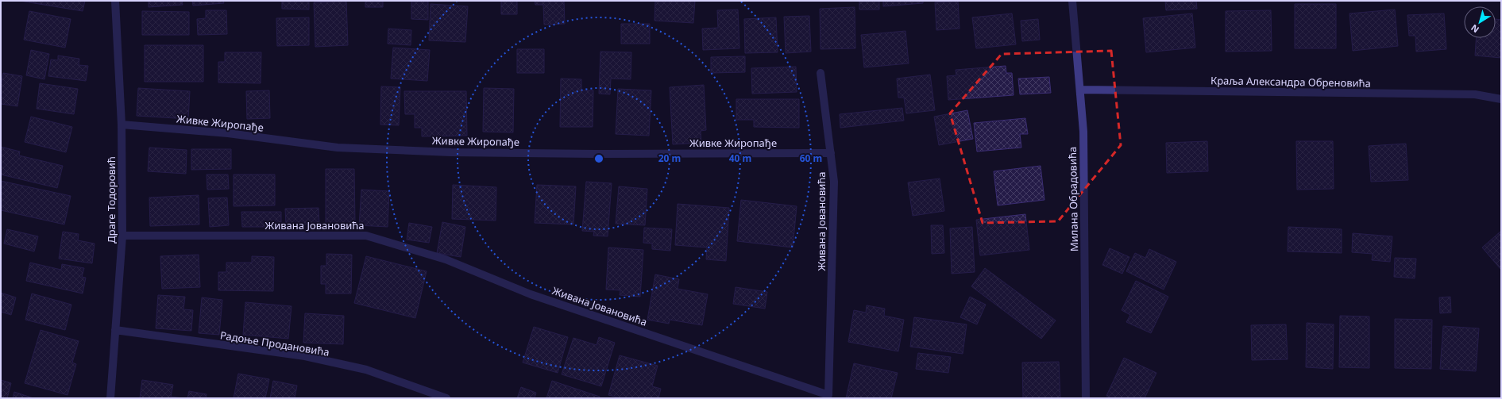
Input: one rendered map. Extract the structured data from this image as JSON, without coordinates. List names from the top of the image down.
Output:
{
  "streets": {
    "street": [
      "Краља Александра Обреновића",
      "Живке Жиропађе",
      "Милана Обрадовића",
      "Драге Тодоровић",
      "Живана Јовановића",
      "Радоње Продановића"
    ]
  },
  "crossings": [
    ["Краља Александра Обреновића", "Милана Обрадовића"],
    ["Живке Жиропађе", "Драге Тодоровић"],
    ["Живке Жиропађе", "Живана Јовановића"],
    ["Драге Тодоровић", "Живана Јовановића"],
    ["Драге Тодоровић", "Радоње Продановића"]
  ],
  "north": "bottom left",
  "rings": ["20 m", "40 m", "60 m"]
}
